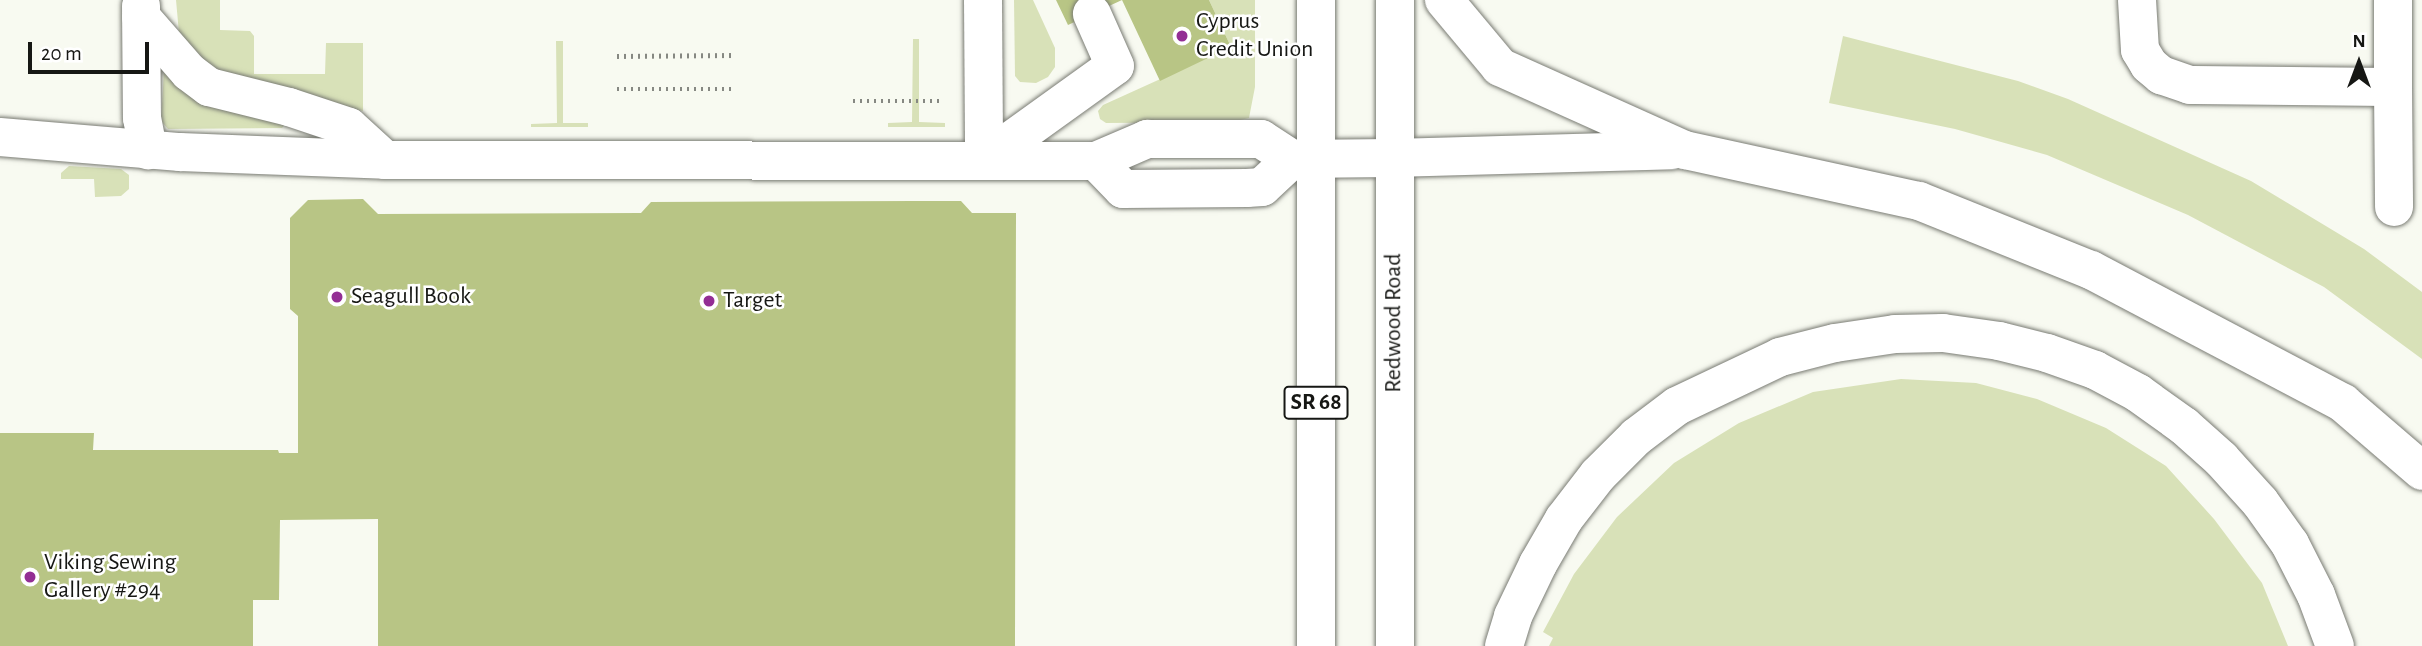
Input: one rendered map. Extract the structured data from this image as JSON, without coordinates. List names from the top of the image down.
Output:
{
  "streets": {
    "main road": ["Redwood Road", "SR 68"]
  },
  "places": [
    "Cyprus Credit Union",
    "Seagull Book",
    "Target",
    "Viking Sewing Gallery #294"
  ],
  "scale_bar": "20 m",
  "north": "top"
}
